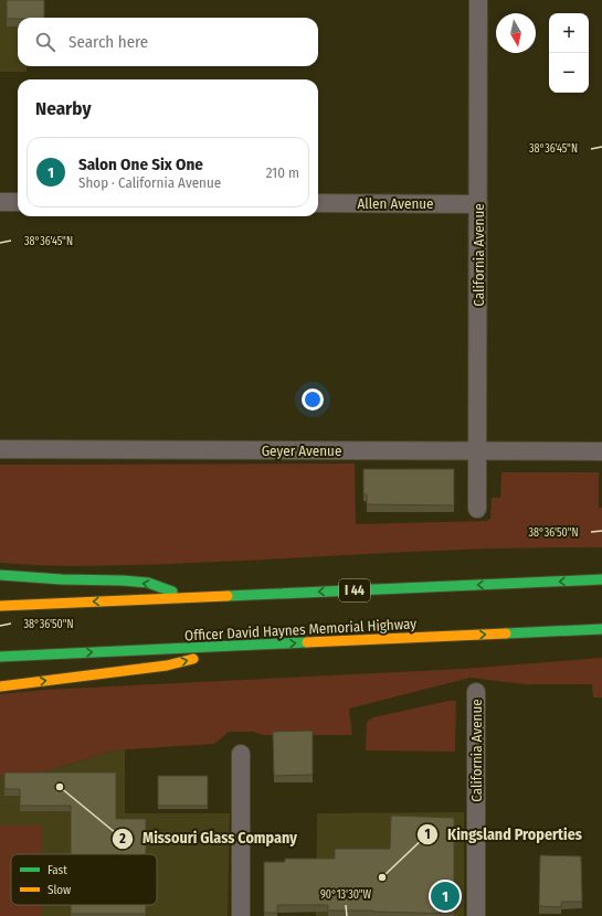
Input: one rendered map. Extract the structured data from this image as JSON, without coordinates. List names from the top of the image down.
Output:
{
  "streets": {
    "highway": ["I 44", "Officer David Haynes Memorial Highway"],
    "street": ["Allen Avenue", "California Avenue", "Geyer Avenue"]
  },
  "crossings": [
    ["Allen Avenue", "California Avenue"],
    ["California Avenue", "Geyer Avenue"]
  ],
  "places": ["Missouri Glass Company", "Kingsland Properties"],
  "legend": ["Fast", "Slow"],
  "north": "bottom",
  "page": {
    "map_buttons": ["+", "−"],
    "search": "Search here",
    "heading": "Nearby",
    "list": [
      {
        "mark": "1",
        "name": "Salon One Six One",
        "note": "Shop · California Avenue",
        "value": "210 m"
      }
    ],
    "pins": "1"
  },
  "coordinates": ["38°36'45\"N", "38°36'50\"N", "90°13'30\"W"]
}
